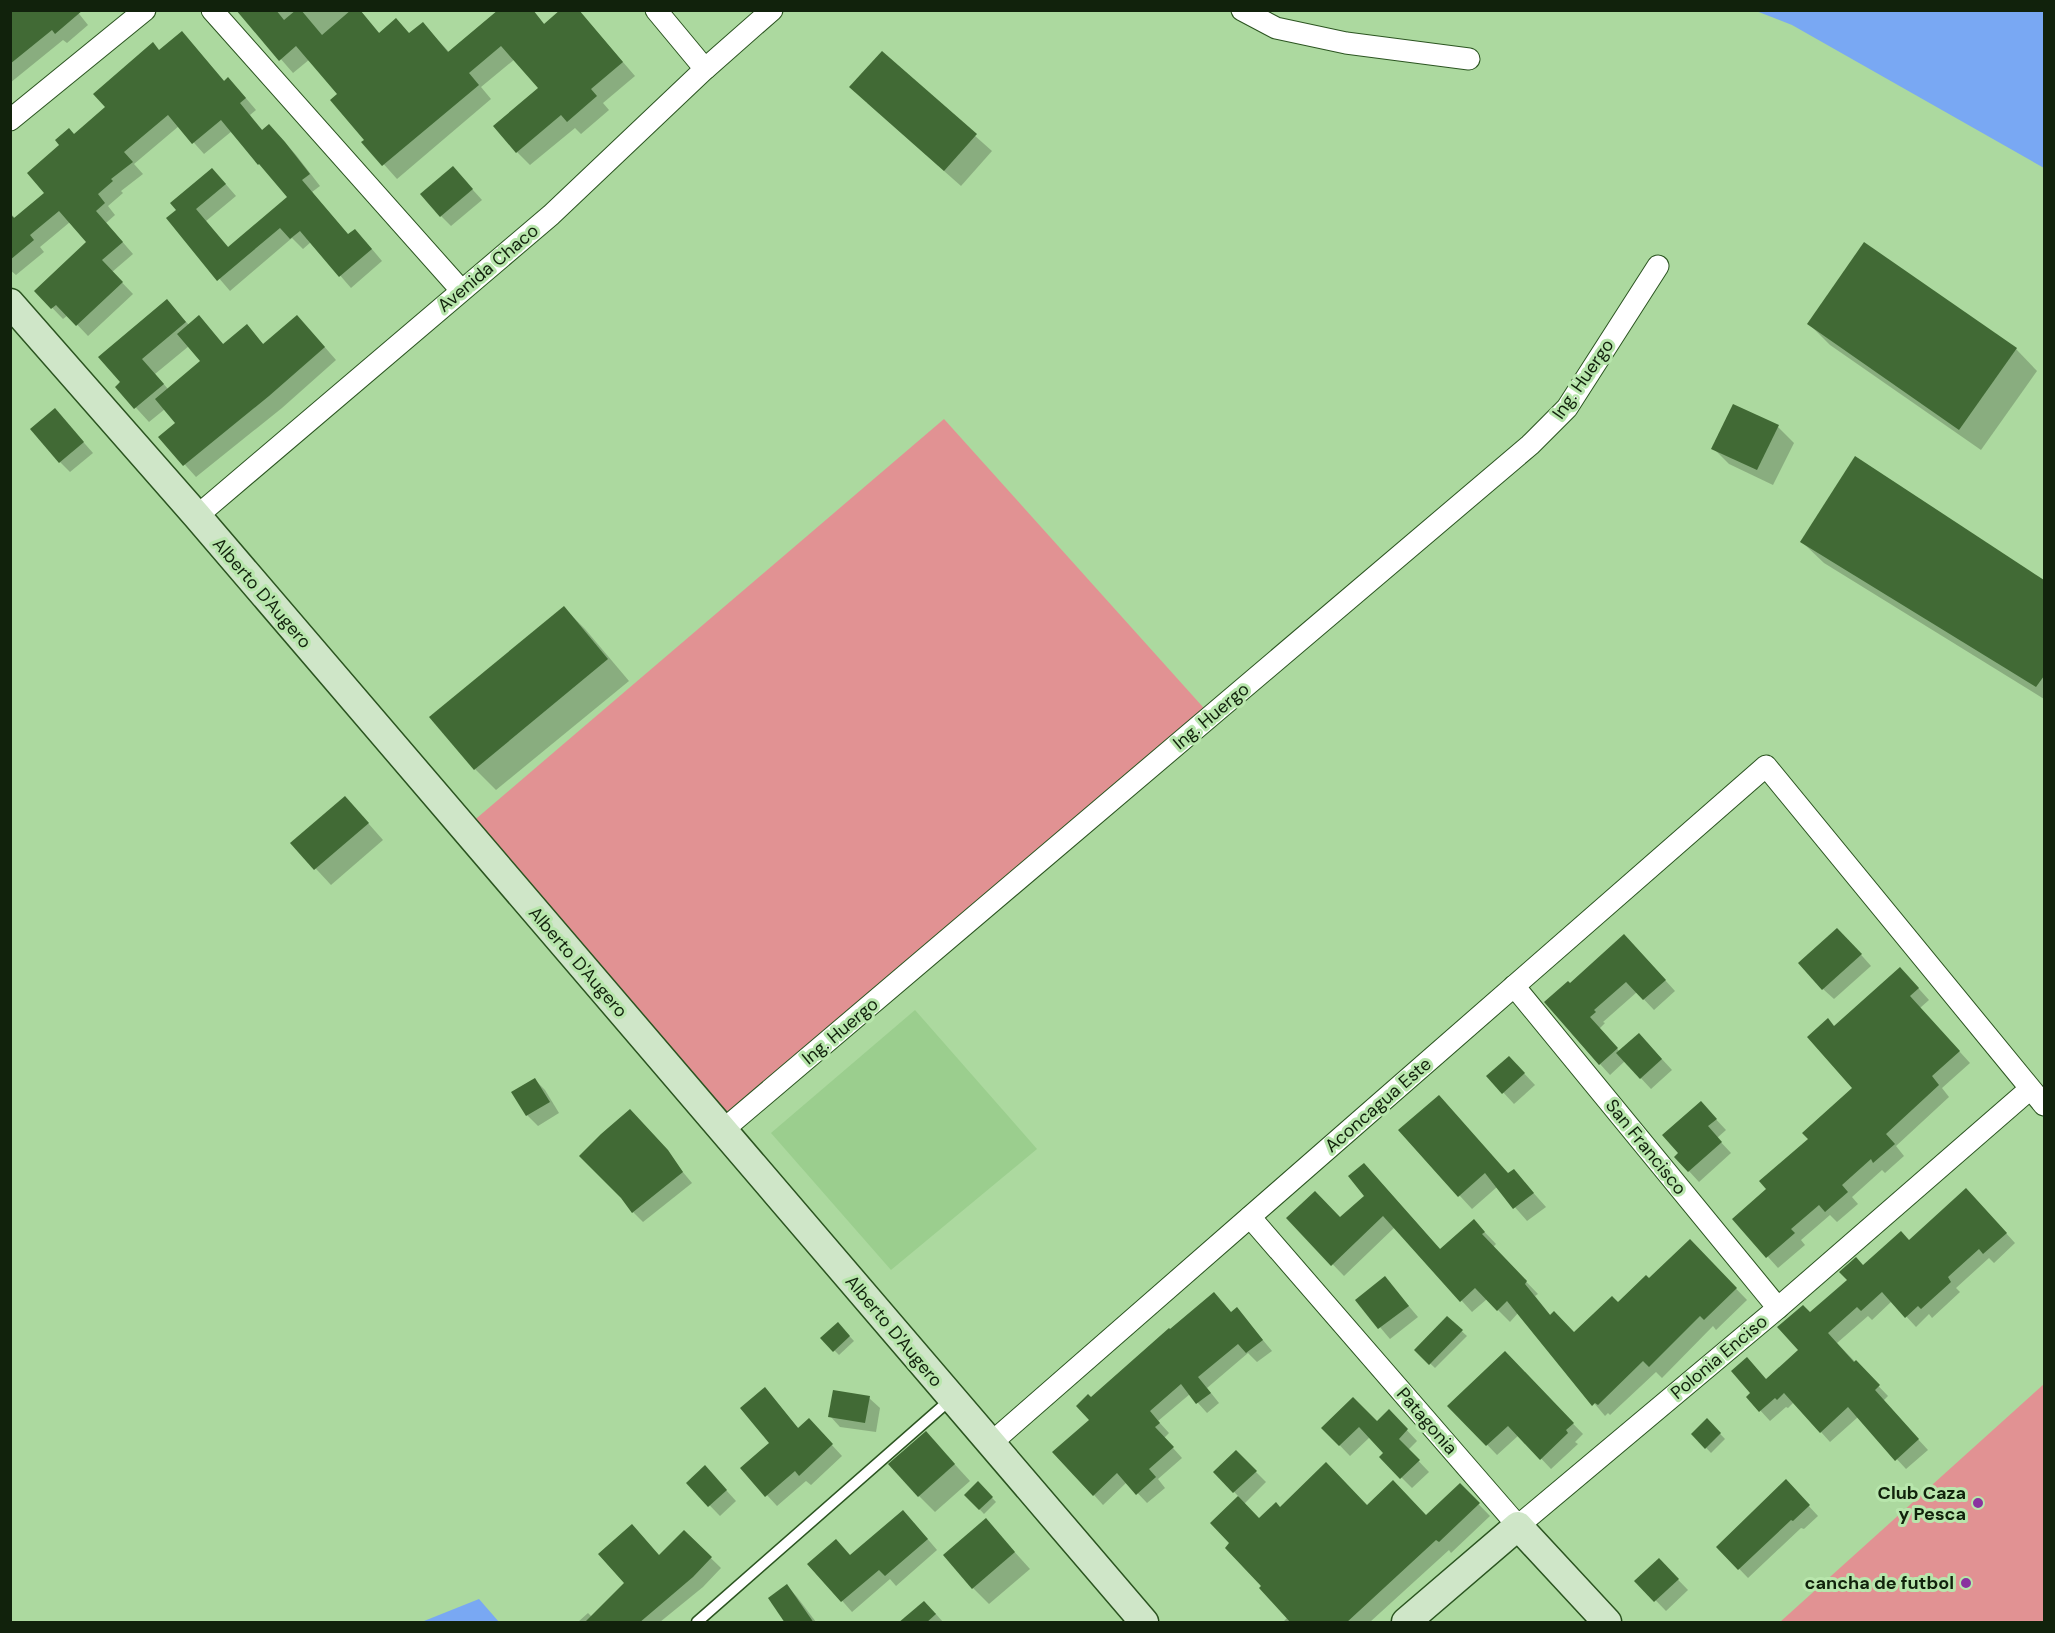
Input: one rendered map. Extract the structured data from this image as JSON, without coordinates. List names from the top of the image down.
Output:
{
  "streets": {
    "main road": ["Alberto D'Augero", "Polonia Enciso", "Patagonia"],
    "street": [
      "Avenida Chaco",
      "Ing. Huergo",
      "Aconcagua Este",
      "San Francisco"
    ]
  },
  "crossings": [
    ["Avenida Chaco", "Alberto D'Augero"],
    ["Ing. Huergo", "Alberto D'Augero"],
    ["Alberto D'Augero", "Aconcagua Este"],
    ["Aconcagua Este", "San Francisco"],
    ["Aconcagua Este", "Polonia Enciso"],
    ["Aconcagua Este", "Patagonia"],
    ["San Francisco", "Polonia Enciso"],
    ["Polonia Enciso", "Patagonia"]
  ],
  "places": ["Club Caza y Pesca", "cancha de futbol"]
}
